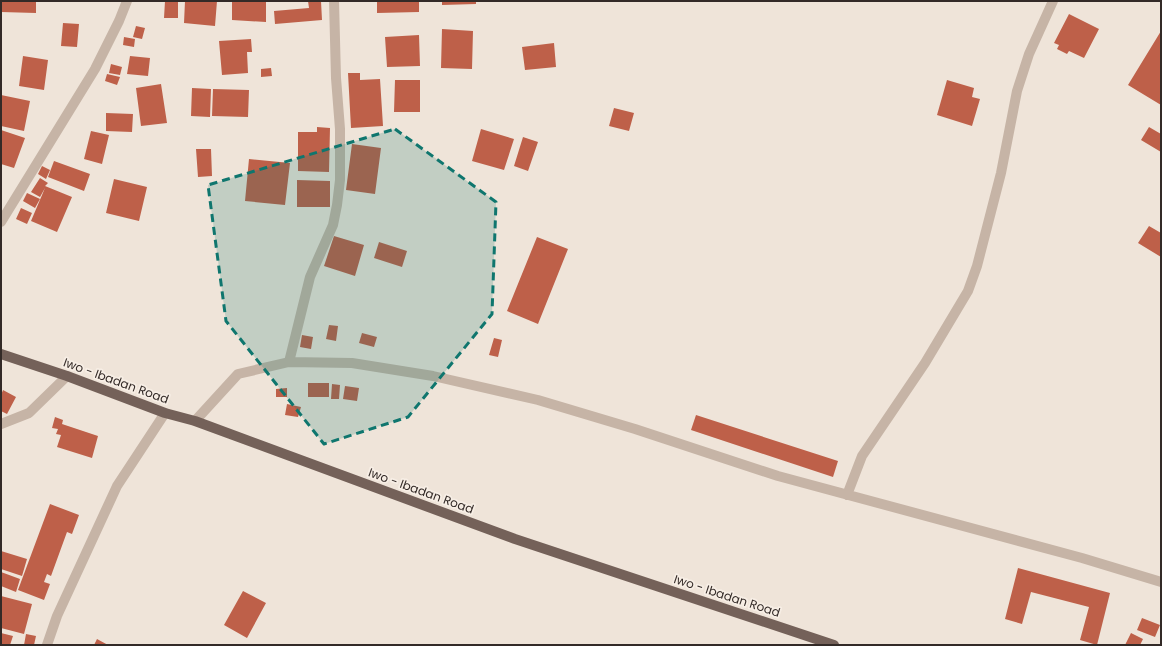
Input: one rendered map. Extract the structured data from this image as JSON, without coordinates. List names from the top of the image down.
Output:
{
  "streets": {
    "main road": ["Iwo - Ibadan Road"]
  }
}
